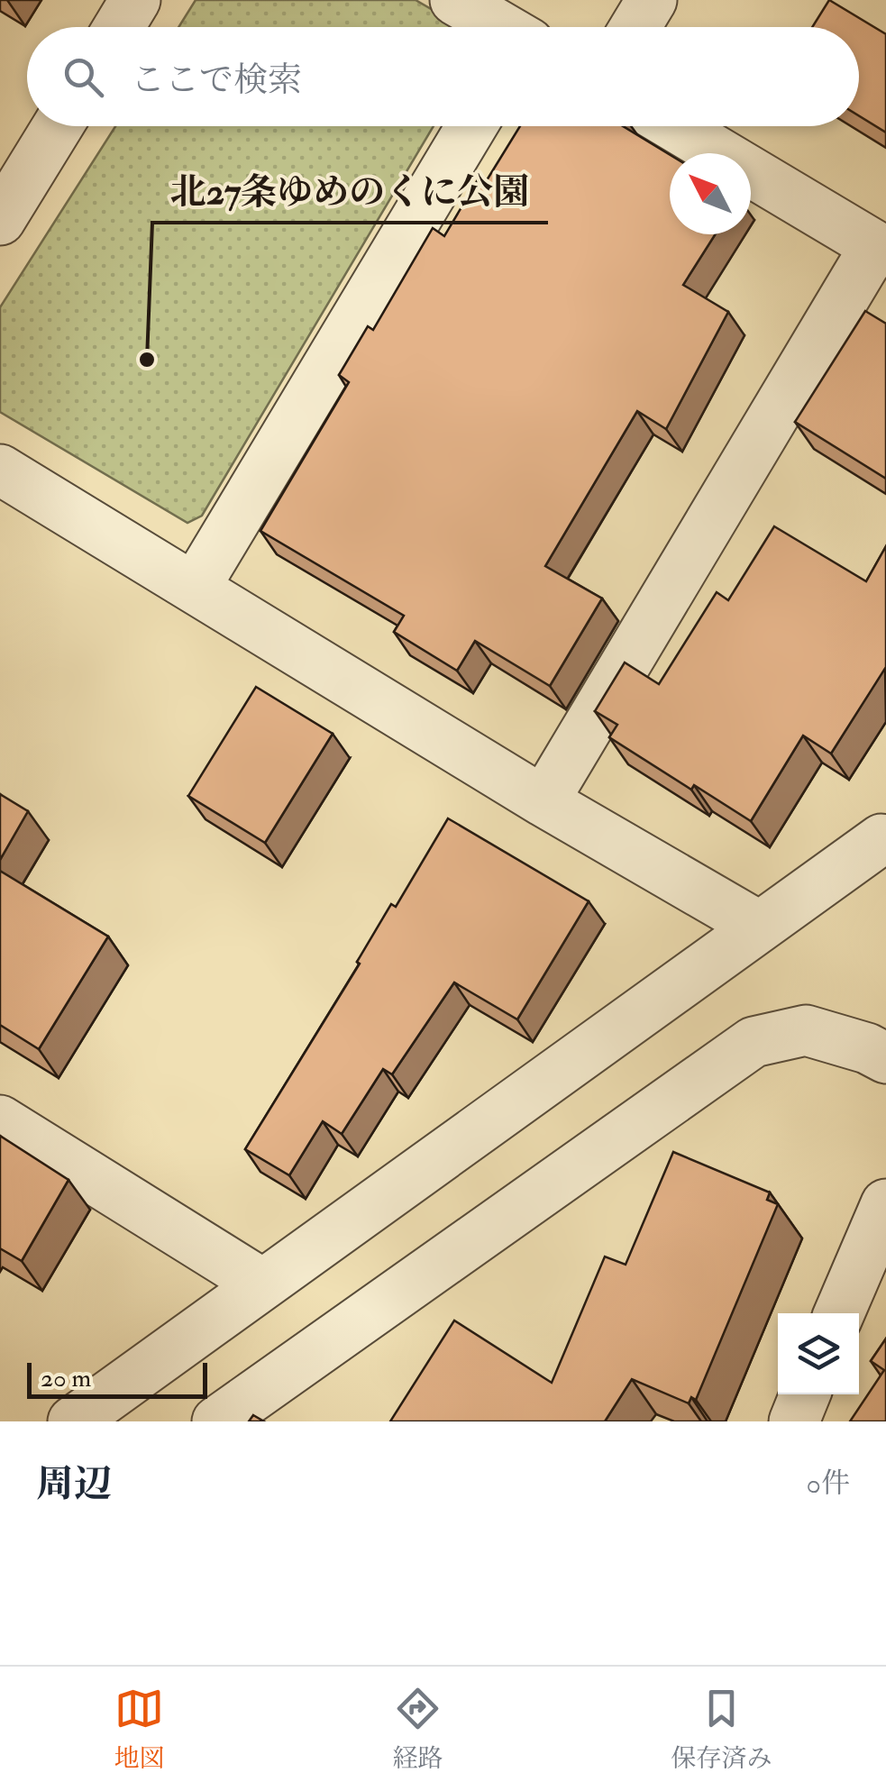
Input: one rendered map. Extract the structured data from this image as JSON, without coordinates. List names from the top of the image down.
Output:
{
  "places": ["北27条ゆめのくに公園"],
  "scale_bar": "20 m",
  "north": "top left",
  "page": {
    "search": "ここで検索",
    "scale": "20 m",
    "heading": ["周辺", "0件"],
    "nav": ["地図", "経路", "保存済み"]
  }
}
